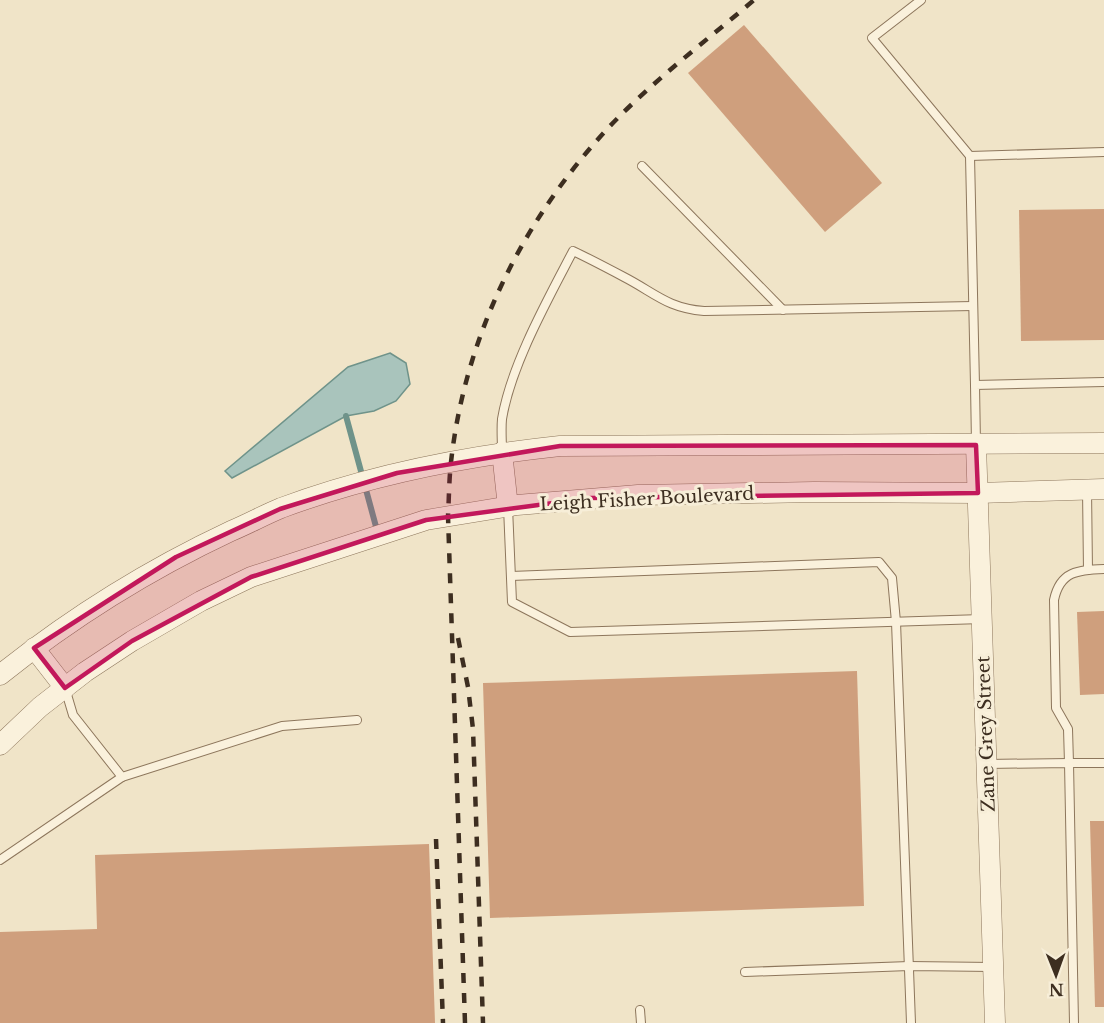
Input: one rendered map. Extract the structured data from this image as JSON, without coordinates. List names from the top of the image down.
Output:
{
  "streets": {
    "street": ["Leigh Fisher Boulevard", "Zane Grey Street"]
  },
  "crossings": [
    ["Leigh Fisher Boulevard", "Zane Grey Street"]
  ],
  "north": "bottom"
}
